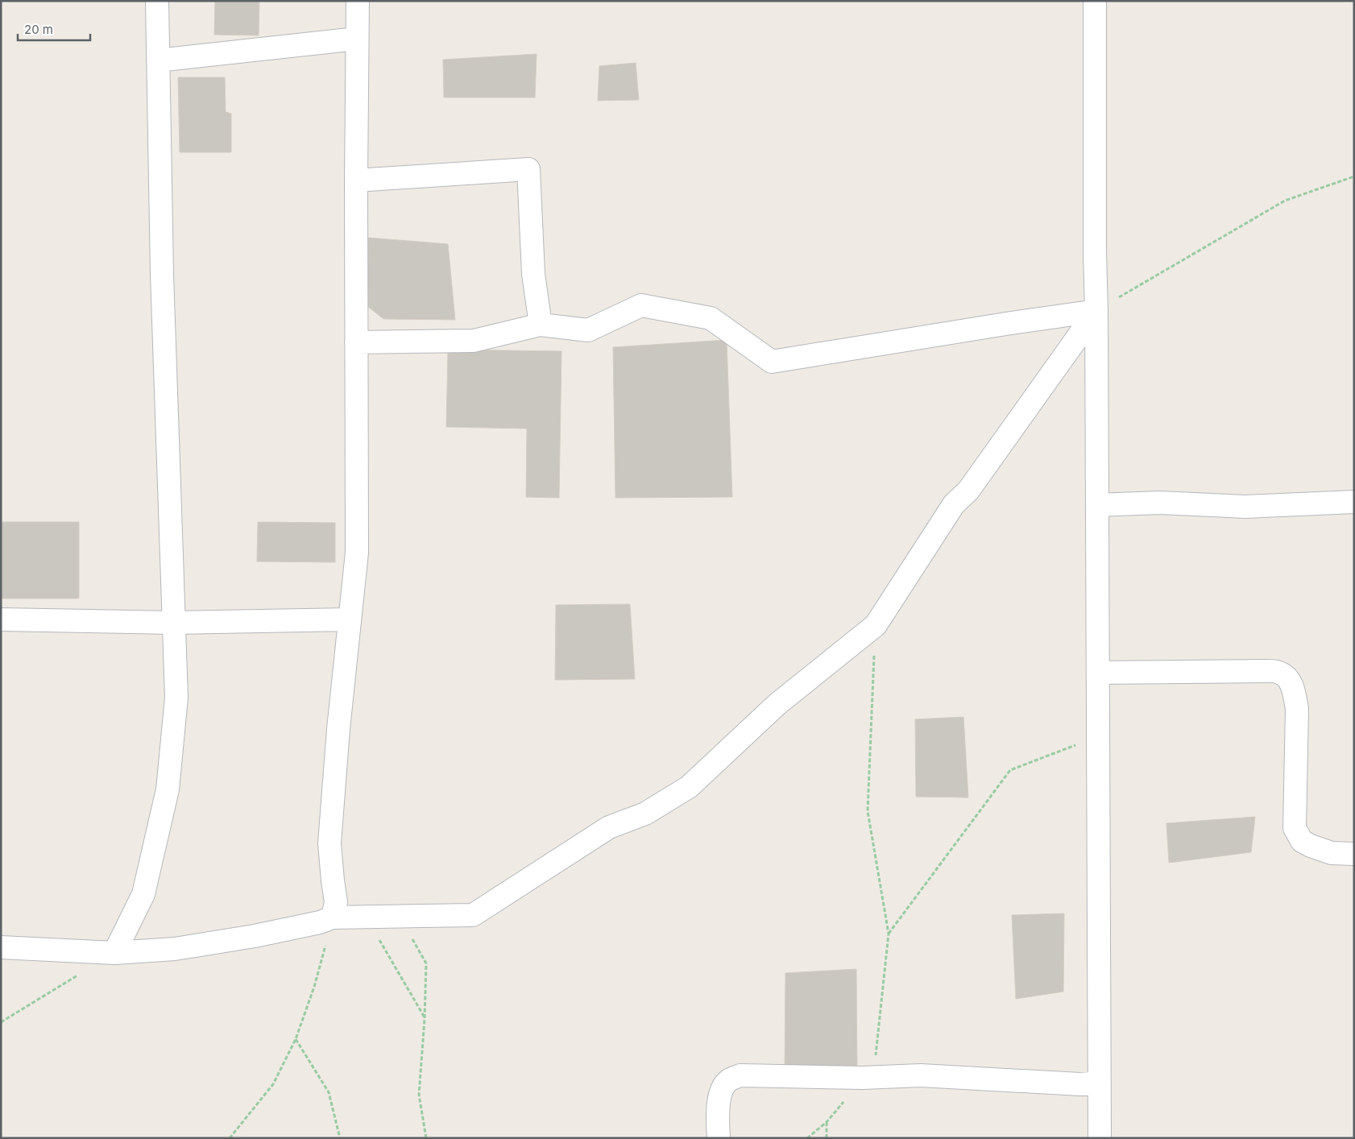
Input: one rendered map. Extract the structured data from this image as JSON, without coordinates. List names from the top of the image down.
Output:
{
  "scale_bar": "20 m"
}
